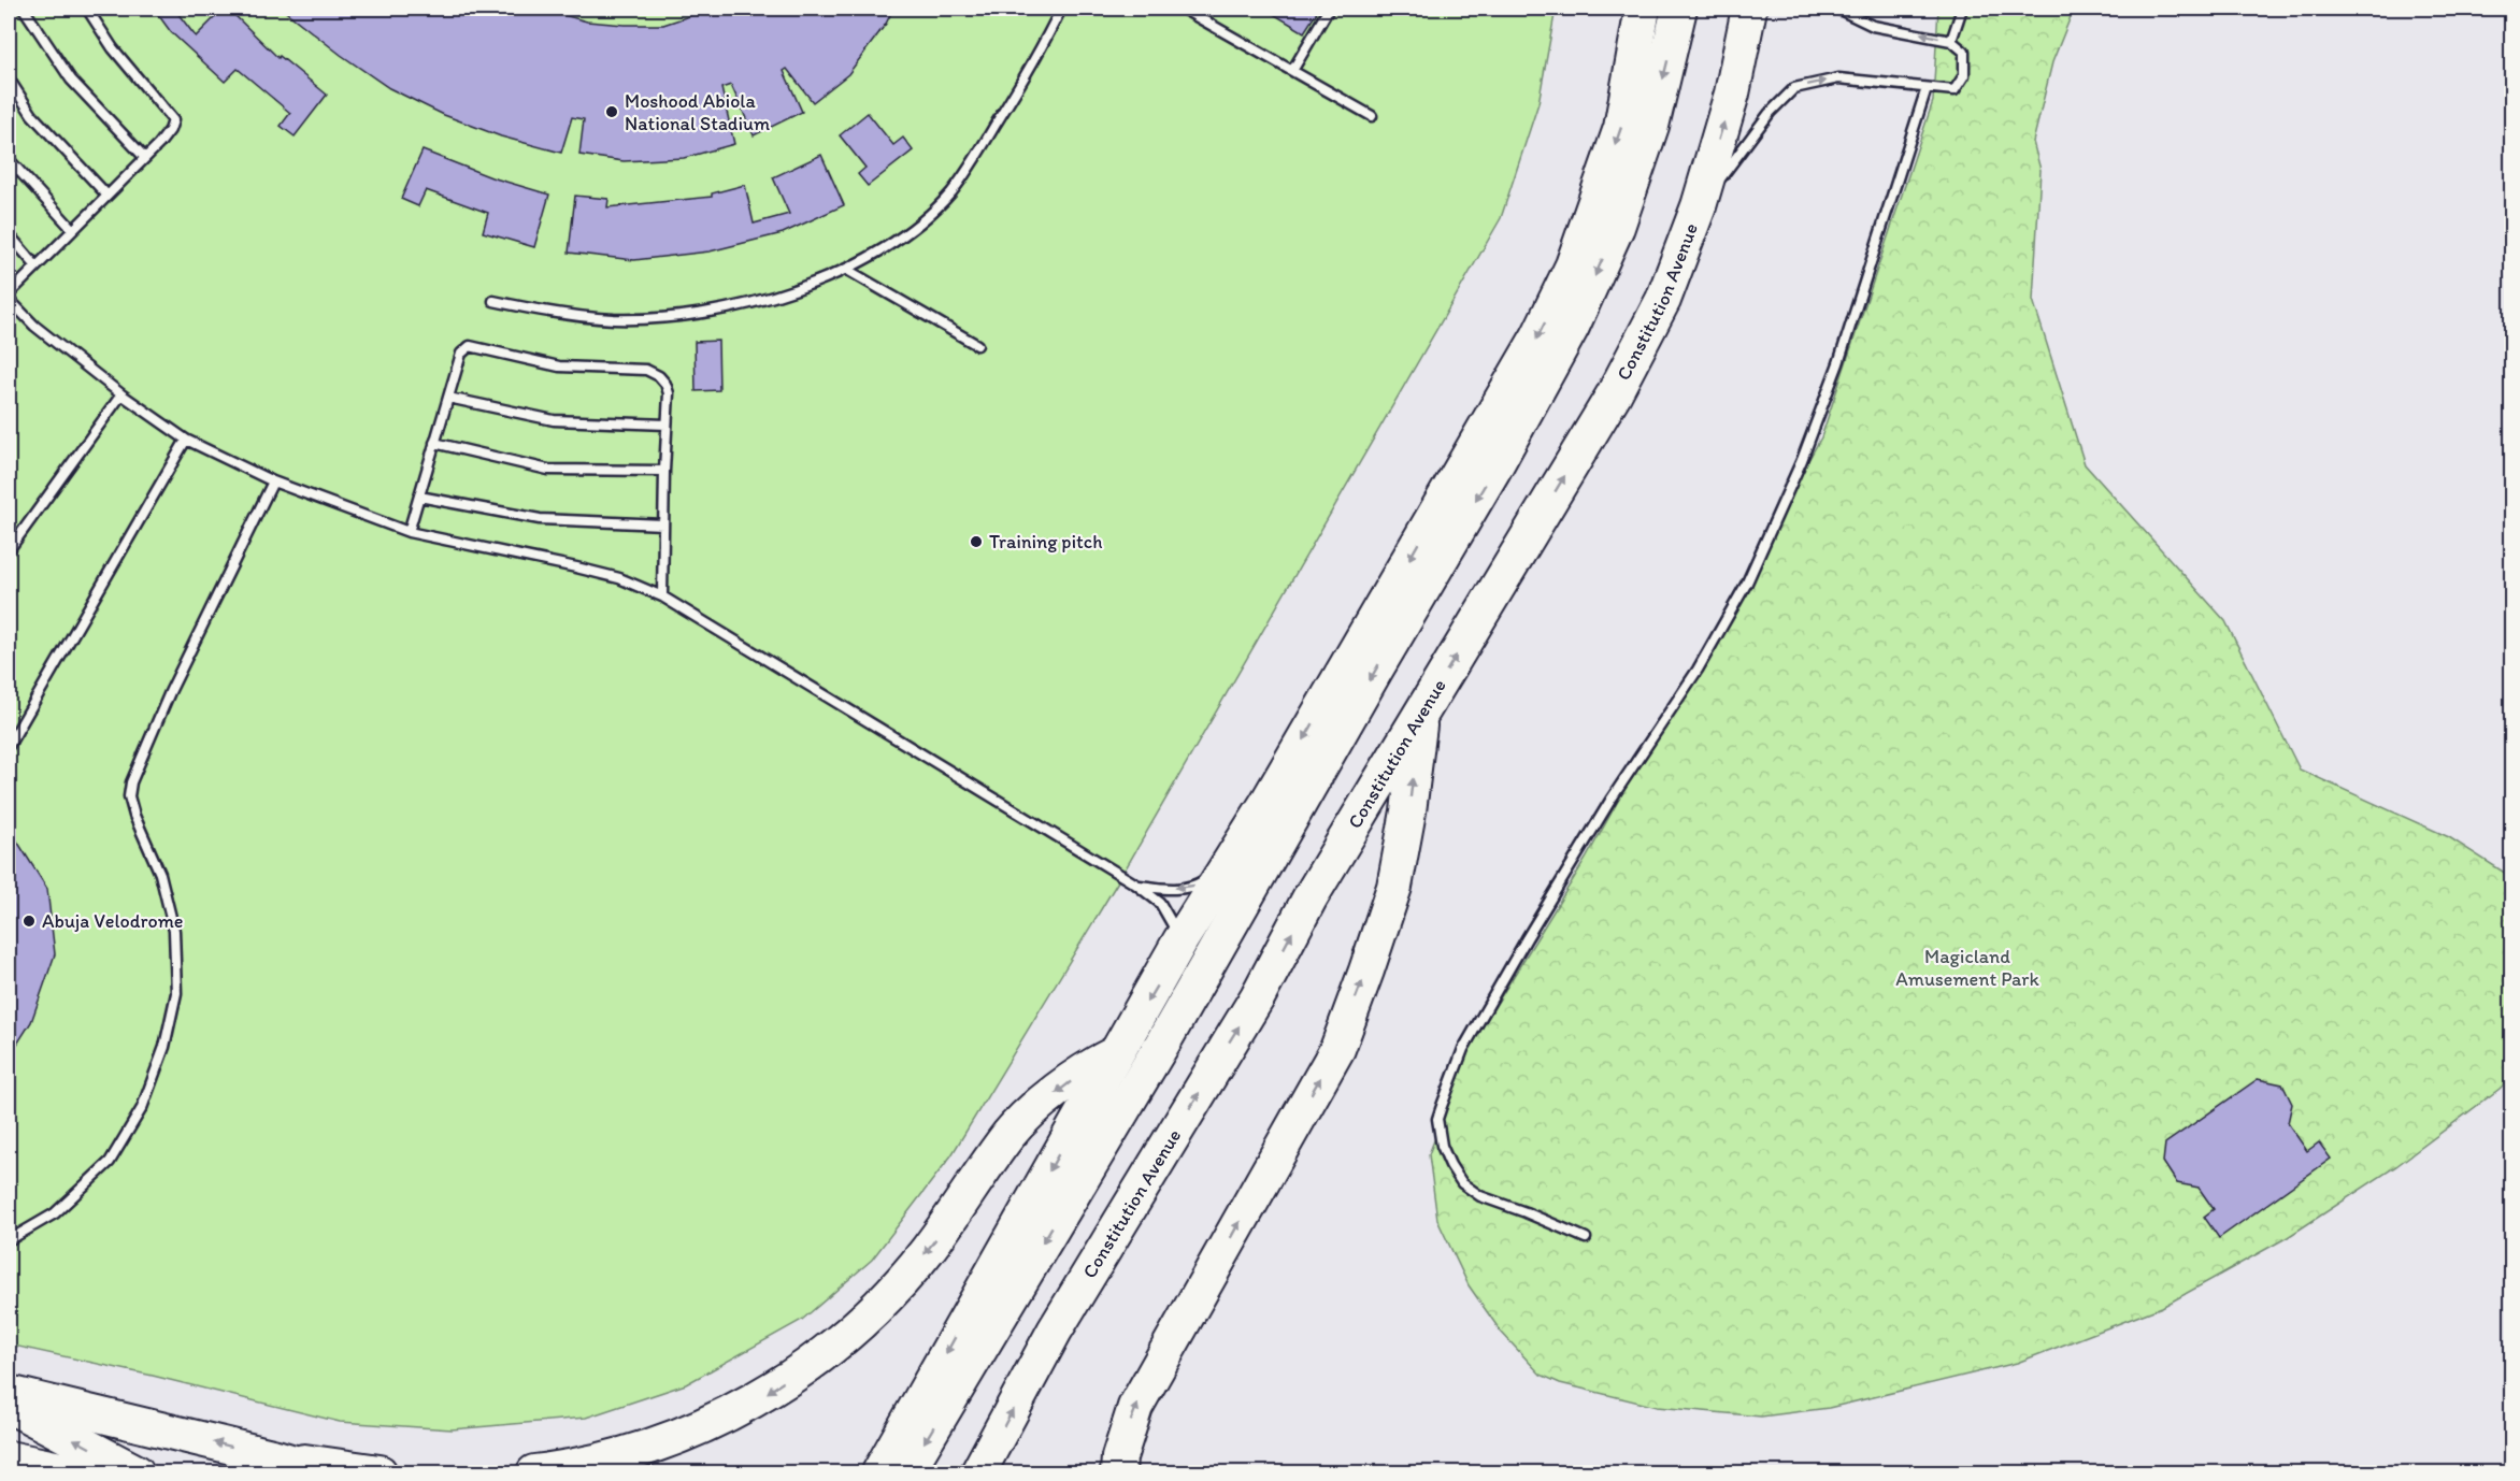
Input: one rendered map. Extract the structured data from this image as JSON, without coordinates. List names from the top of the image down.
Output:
{
  "streets": {
    "highway": ["Constitution Avenue"]
  },
  "parks": ["Magicland Amusement Park"],
  "places": ["Moshood Abiola National Stadium", "Training pitch", "Abuja Velodrome"]
}
